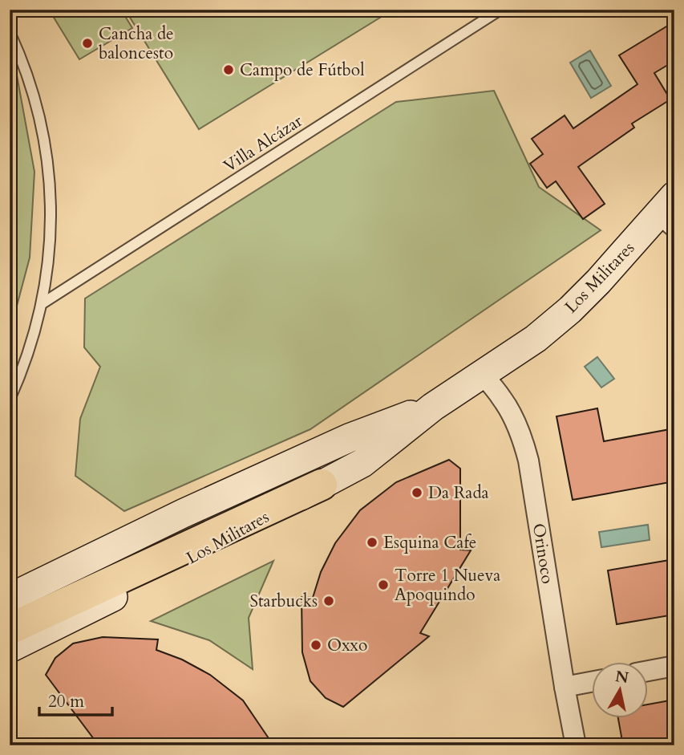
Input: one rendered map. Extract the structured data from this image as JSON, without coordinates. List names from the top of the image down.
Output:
{
  "streets": {
    "main road": ["Los Militares"],
    "street": ["Orinoco"],
    "lane": ["Villa Alcázar"]
  },
  "crossings": [
    ["Los Militares", "Orinoco"]
  ],
  "places": [
    "Cancha de baloncesto",
    "Campo de Fútbol",
    "Da Rada",
    "Esquina Cafe",
    "Torre 1 Nueva Apoquindo",
    "Starbucks",
    "Oxxo"
  ],
  "scale_bar": "20 m",
  "north": "top"
}
